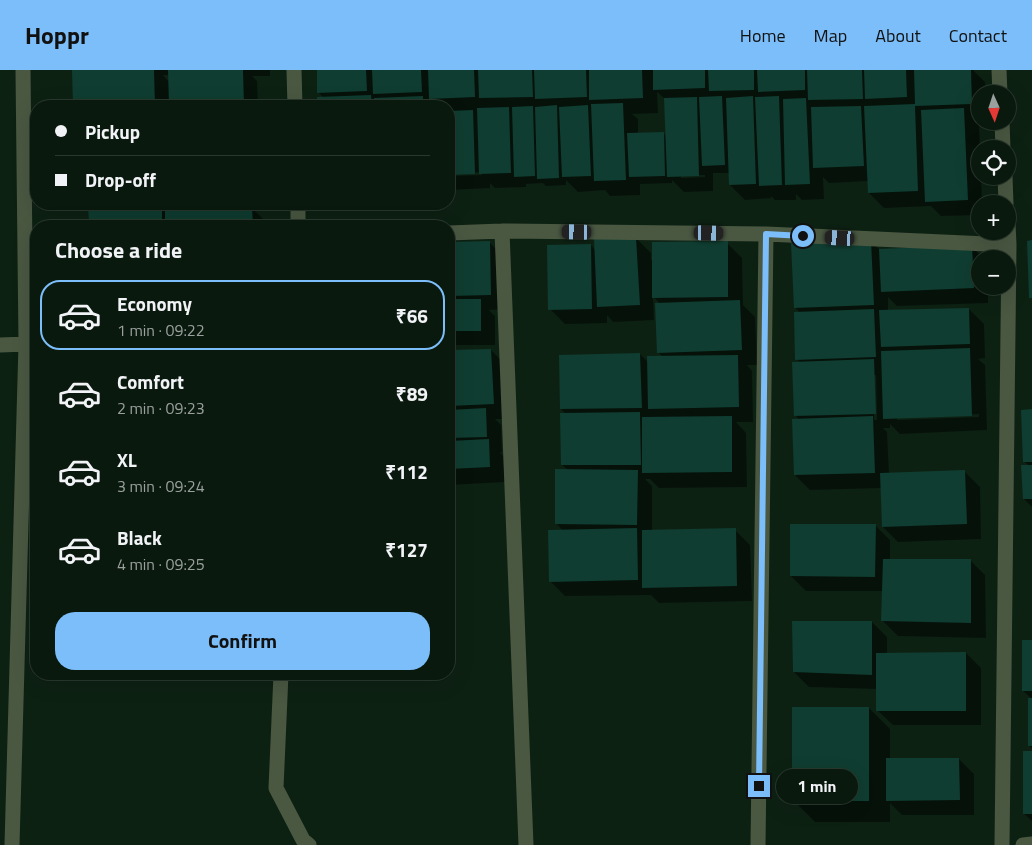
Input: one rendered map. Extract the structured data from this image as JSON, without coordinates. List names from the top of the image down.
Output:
{
  "north": "bottom",
  "page": {
    "header": "Hoppr",
    "nav": [
      "Home",
      "Map",
      "About",
      "Contact"
    ],
    "map_buttons": ["+", "−"],
    "banner": ["Pickup", "Drop-off"],
    "heading": "Choose a ride",
    "list": [
      {
        "name": "Economy",
        "note": "1 min · 09:22",
        "value": "₹66"
      },
      {
        "name": "Comfort",
        "note": "2 min · 09:23",
        "value": "₹89"
      },
      {
        "name": "XL",
        "note": "3 min · 09:24",
        "value": "₹112"
      },
      {
        "name": "Black",
        "note": "4 min · 09:25",
        "value": "₹127"
      }
    ],
    "buttons": "Confirm",
    "bubble": "1 min"
  }
}
